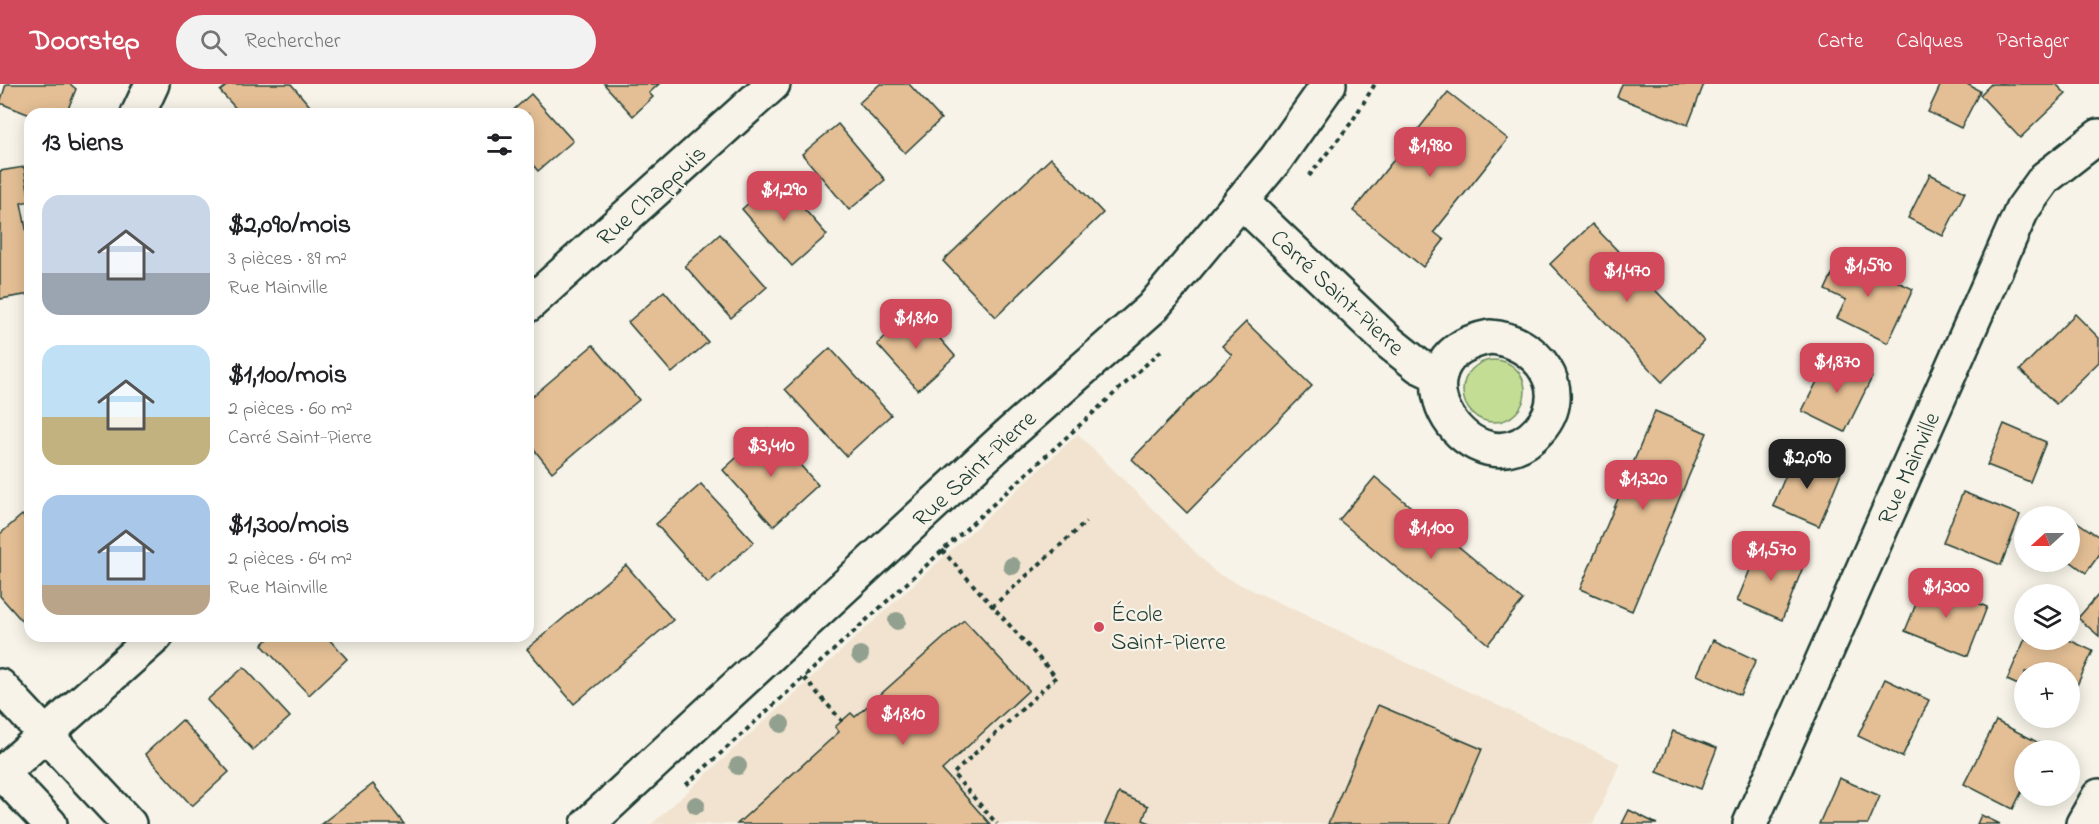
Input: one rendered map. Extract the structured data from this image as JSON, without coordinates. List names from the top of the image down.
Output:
{
  "streets": {
    "street": [
      "Rue Chappuis",
      "Carré Saint-Pierre",
      "Rue Saint-Pierre",
      "Rue Mainville"
    ]
  },
  "crossings": [
    ["Carré Saint-Pierre", "Rue Saint-Pierre"]
  ],
  "places": ["École Saint-Pierre"],
  "north": "left",
  "page": {
    "header": "Doorstep",
    "search": "Rechercher",
    "nav": ["Carte", "Calques", "Partager"],
    "heading": "13 biens",
    "price": [
      "$1,980",
      "$1,290",
      "$1,590",
      "$1,470",
      "$1,810",
      "$1,870",
      "$3,410",
      "$2,090",
      "$1,320",
      "$1,100",
      "$1,570",
      "$1,300",
      "$1,810"
    ],
    "list": [
      {
        "name": "$2,090/mois",
        "note": "3 pièces · 89 m² · Rue Mainville"
      },
      {
        "name": "$1,100/mois",
        "note": "2 pièces · 60 m² · Carré Saint-Pierre"
      },
      {
        "name": "$1,300/mois",
        "note": "2 pièces · 64 m² · Rue Mainville"
      }
    ],
    "map_buttons": ["+", "−"]
  }
}
